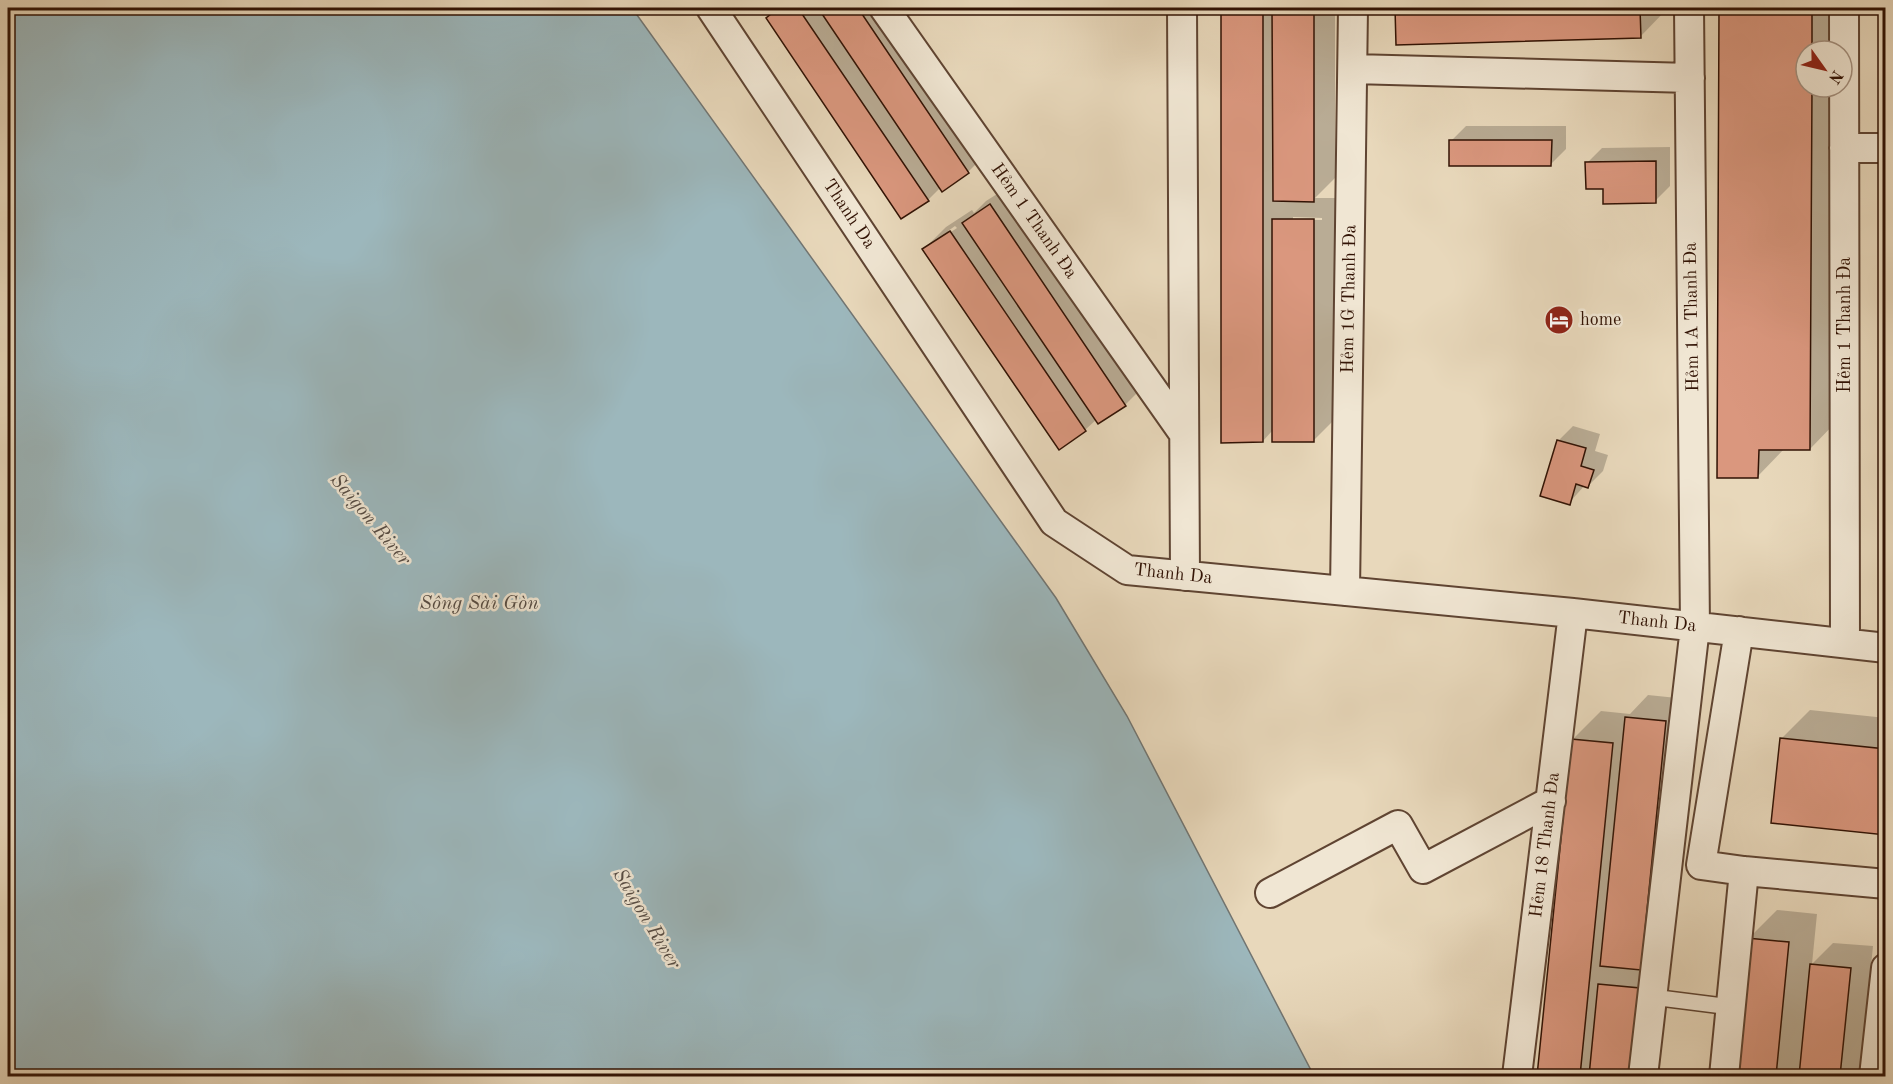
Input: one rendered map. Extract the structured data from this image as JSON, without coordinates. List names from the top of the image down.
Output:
{
  "streets": {
    "street": [
      "Thanh Da",
      "Hẻm 1 Thanh Đa",
      "Hẻm 1G Thanh Đa",
      "Hẻm 1A Thanh Đa",
      "Hẻm 18 Thanh Đa"
    ]
  },
  "crossings": [
    ["Thanh Da", "Hẻm 1 Thanh Đa"],
    ["Thanh Da", "Hẻm 1G Thanh Đa"],
    ["Thanh Da", "Hẻm 1A Thanh Đa"],
    ["Thanh Da", "Hẻm 18 Thanh Đa"]
  ],
  "water": ["Saigon River", "Sông Sài Gòn"],
  "places": {
    "hotel": ["home"]
  },
  "north": "bottom right"
}
